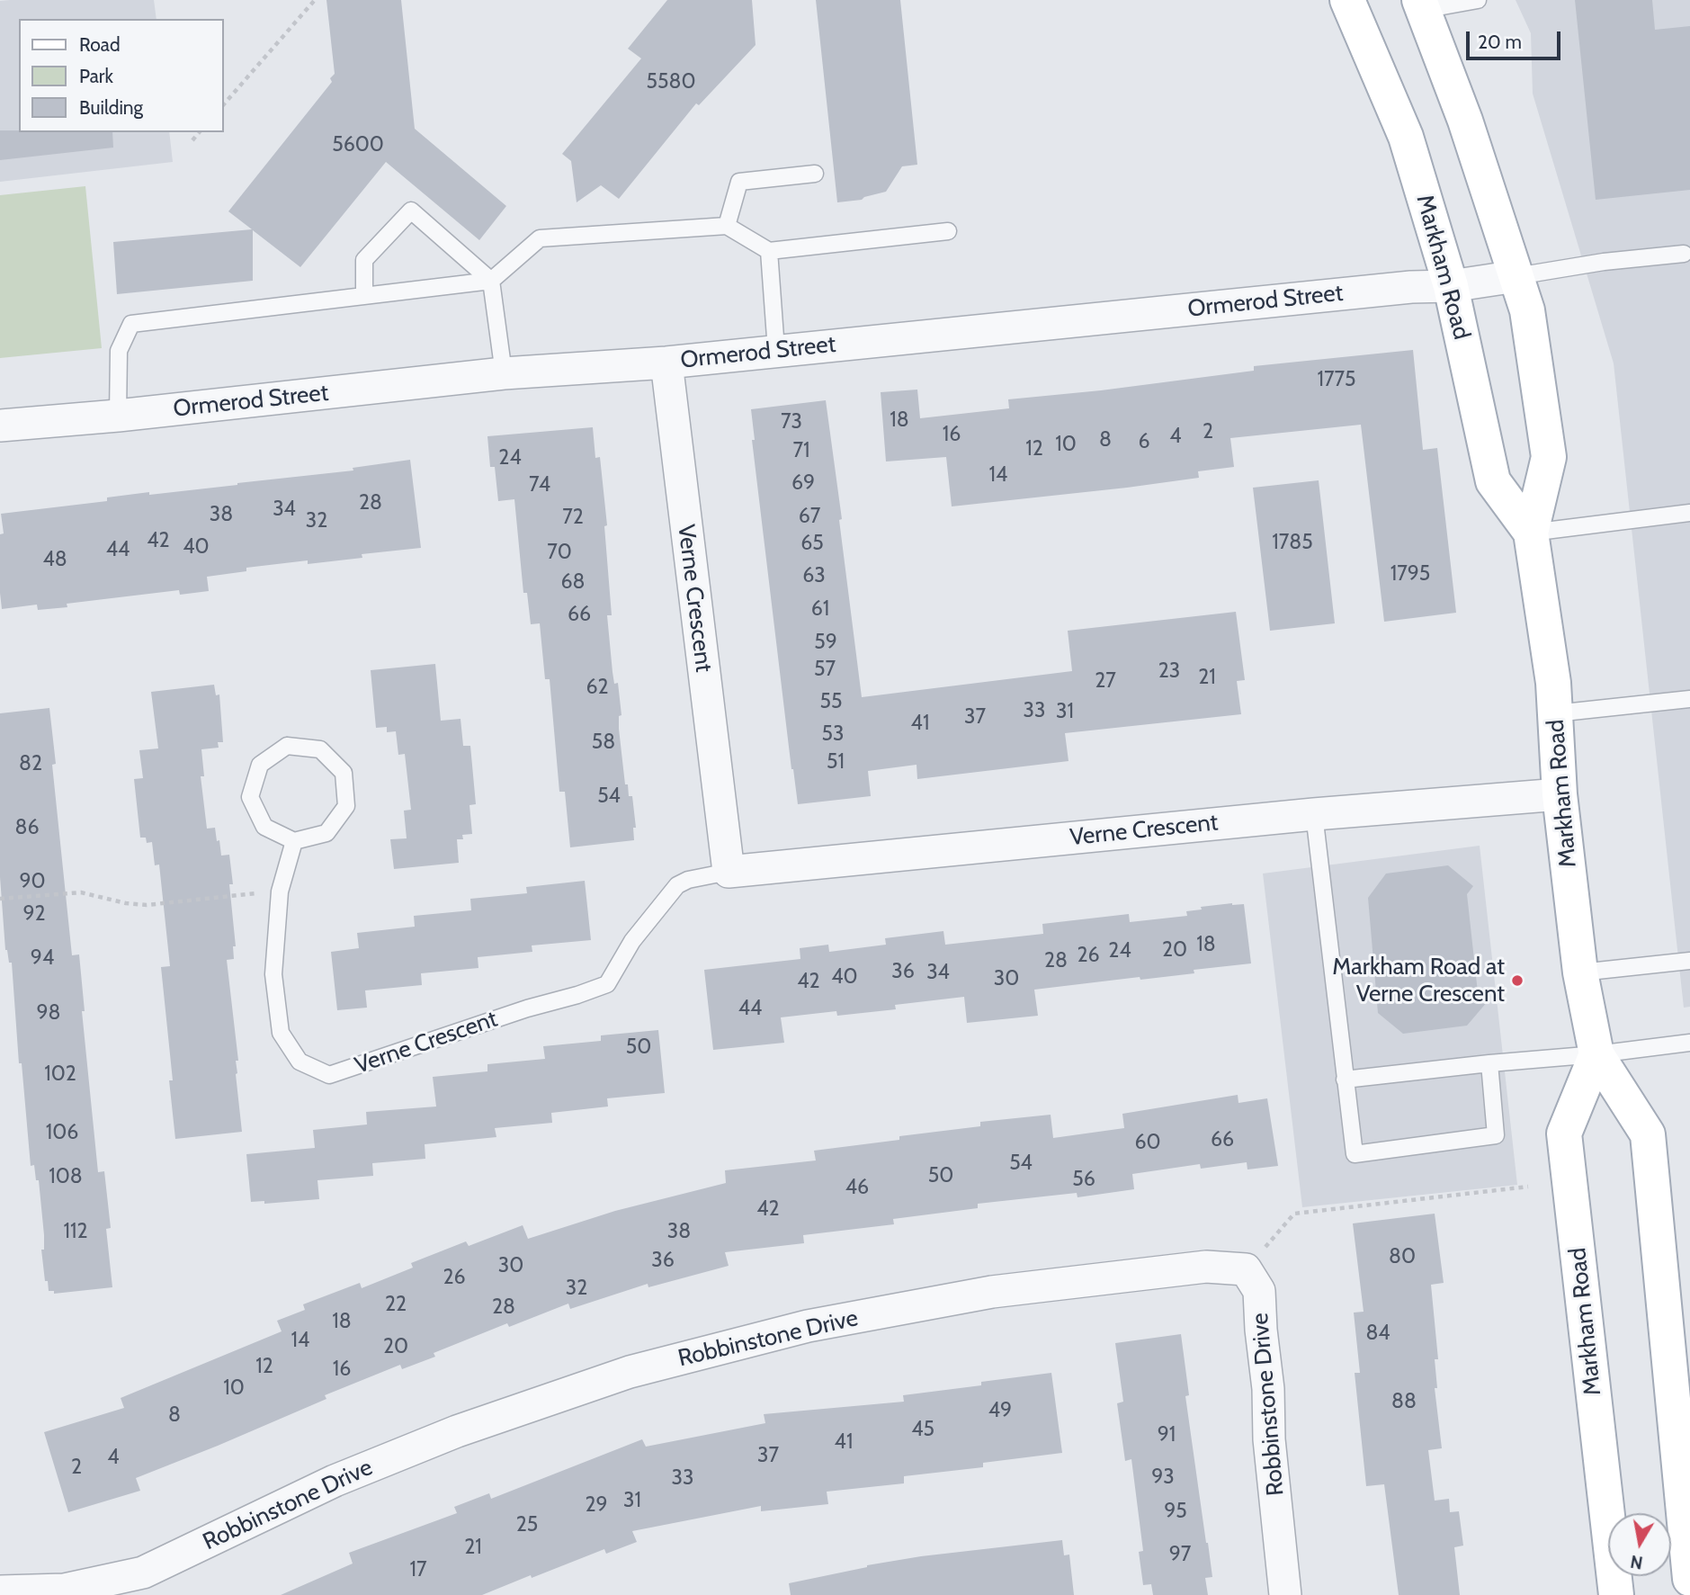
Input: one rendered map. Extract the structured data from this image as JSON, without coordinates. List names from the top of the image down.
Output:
{
  "streets": {
    "main road": ["Markham Road"],
    "street": ["Ormerod Street", "Verne Crescent", "Robbinstone Drive"]
  },
  "crossings": [
    ["Markham Road", "Ormerod Street"],
    ["Markham Road", "Verne Crescent"],
    ["Ormerod Street", "Verne Crescent"]
  ],
  "places": ["Markham Road at Verne Crescent"],
  "house_numbers": [
    "5580",
    "5600",
    "1775",
    "18",
    "73",
    "2",
    "16",
    "4",
    "8",
    "6",
    "10",
    "12",
    "71",
    "24",
    "14",
    "69",
    "74",
    "28",
    "34",
    "38",
    "67",
    "72",
    "32",
    "42",
    "1785",
    "65",
    "40",
    "44",
    "70",
    "48",
    "1795",
    "63",
    "68",
    "61",
    "66",
    "59",
    "57",
    "23",
    "21",
    "27",
    "62",
    "55",
    "33",
    "31",
    "37",
    "41",
    "53",
    "58",
    "51",
    "82",
    "54",
    "86",
    "90",
    "92",
    "18",
    "20",
    "24",
    "26",
    "94",
    "28",
    "36",
    "34",
    "40",
    "30",
    "42",
    "44",
    "98",
    "50",
    "102",
    "106",
    "66",
    "60",
    "54",
    "50",
    "108",
    "56",
    "46",
    "42",
    "112",
    "38",
    "80",
    "36",
    "30",
    "26",
    "32",
    "22",
    "28",
    "18",
    "84",
    "14",
    "20",
    "12",
    "16",
    "10",
    "88",
    "49",
    "8",
    "45",
    "91",
    "41",
    "37",
    "4",
    "2",
    "93",
    "33",
    "31",
    "29",
    "95",
    "25",
    "21",
    "97",
    "17"
  ],
  "legend": ["Road", "Park", "Building"],
  "scale_bar": "20 m",
  "north": "bottom"
}
